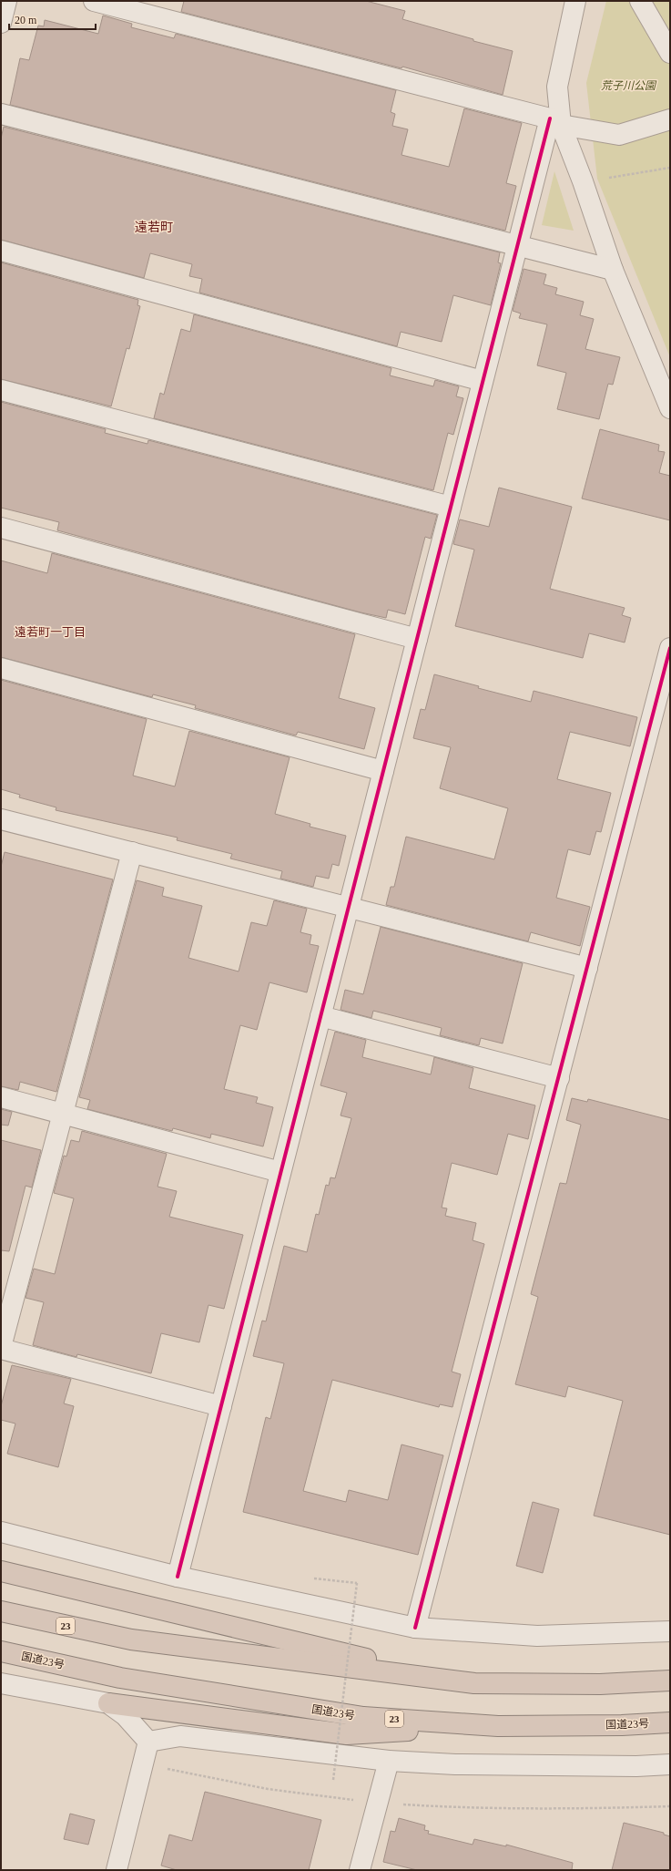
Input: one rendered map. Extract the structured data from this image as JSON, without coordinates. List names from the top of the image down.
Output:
{
  "streets": {
    "highway": ["23", "国道23号"]
  },
  "districts": ["遠若町", "遠若町一丁目"],
  "parks": ["荒子川公園"],
  "scale_bar": "20 m"
}
